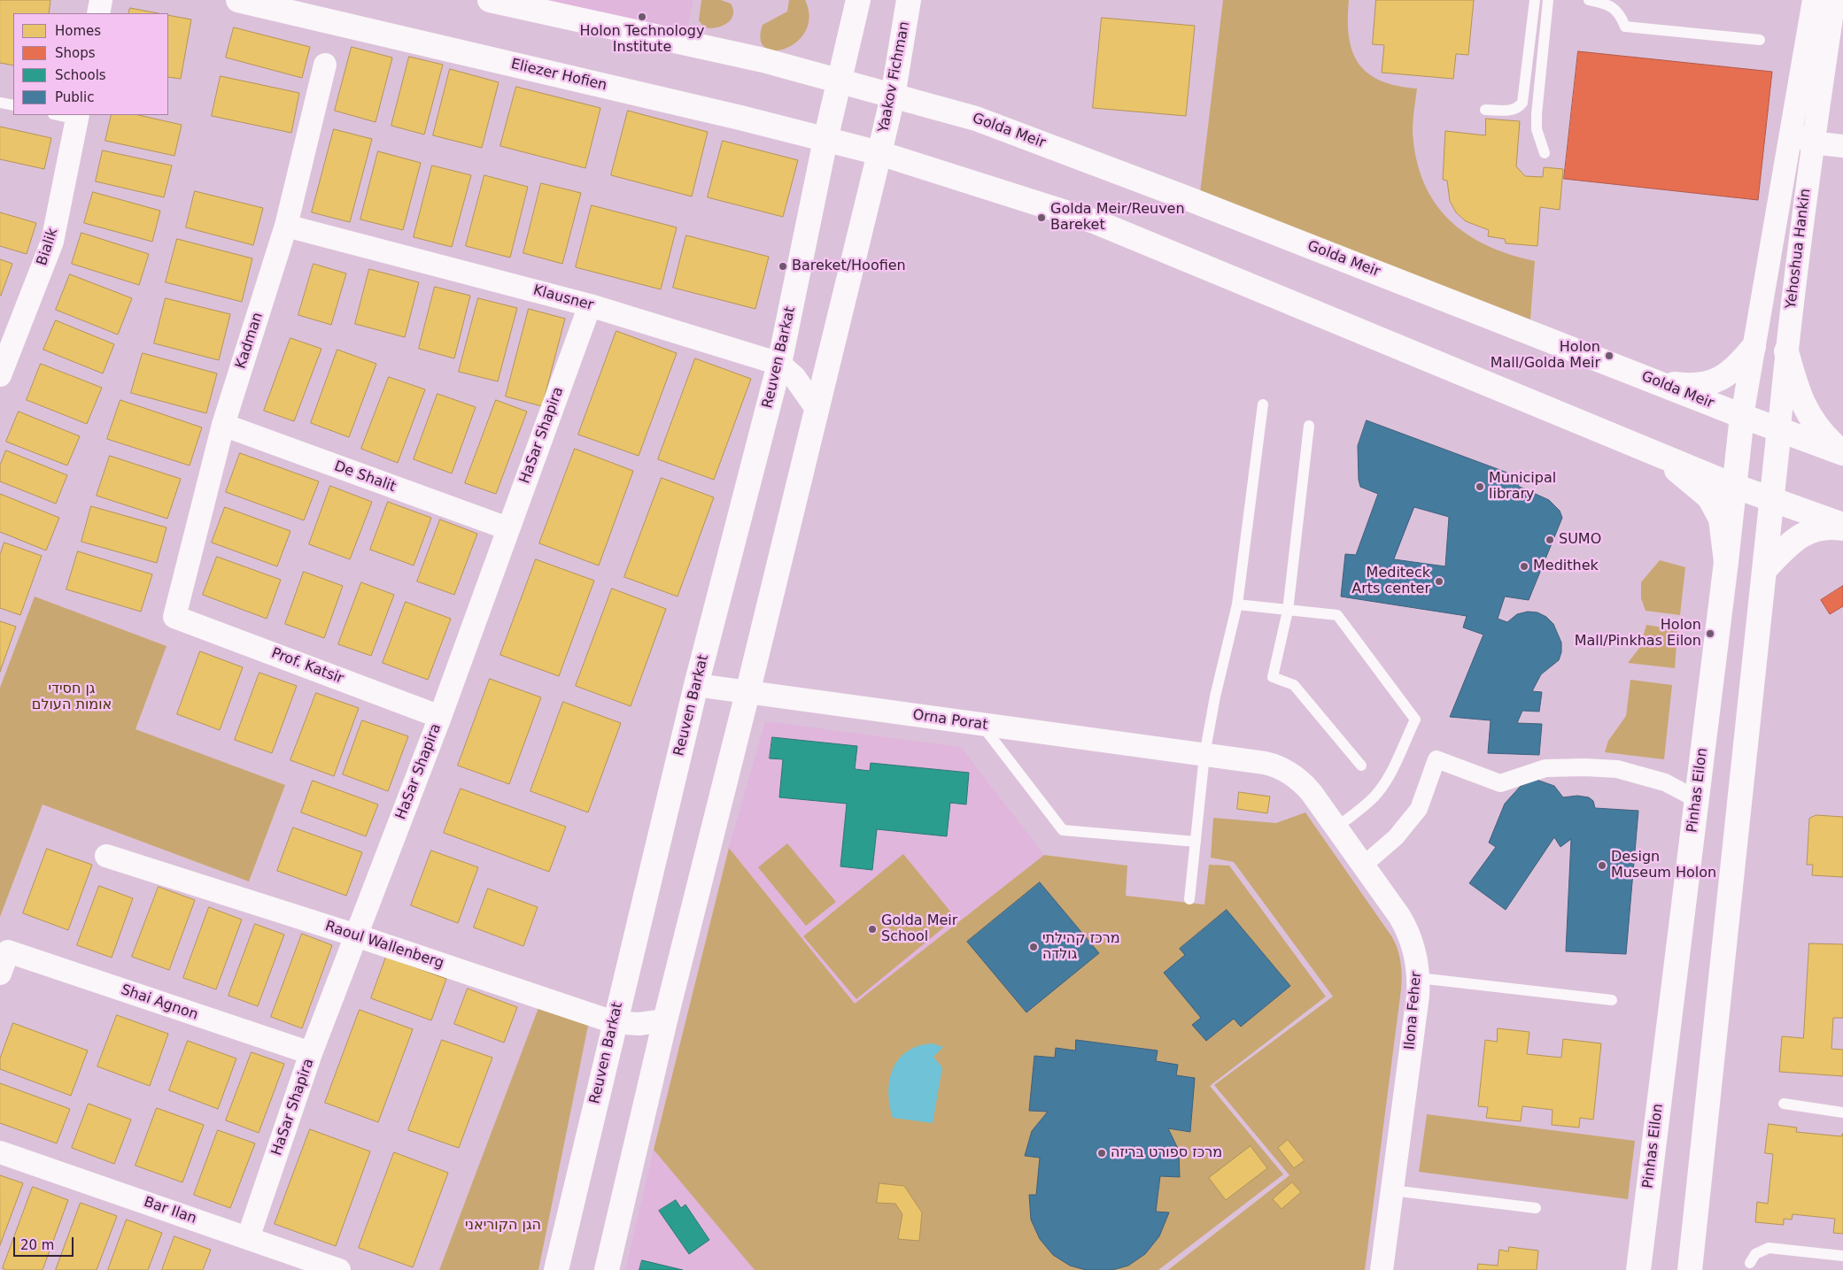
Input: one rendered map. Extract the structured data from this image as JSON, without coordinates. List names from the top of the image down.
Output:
{
  "streets": {
    "street": [
      "Eliezer Hofien",
      "Yaakov Fichman",
      "Golda Meir",
      "Bialik",
      "Yehoshua Hankin",
      "Klausner",
      "Kadman",
      "Reuven Barkat",
      "HaSar Shapira",
      "De Shalit",
      "Prof. Katsir",
      "Orna Porat",
      "Pinhas Eilon",
      "Raoul Wallenberg",
      "Shai Agnon",
      "Ilona Feher",
      "Bar Ilan"
    ]
  },
  "crossings": [
    ["Eliezer Hofien", "Yaakov Fichman"],
    ["Eliezer Hofien", "Reuven Barkat"],
    ["Yaakov Fichman", "Golda Meir"],
    ["Golda Meir", "Yehoshua Hankin"],
    ["Golda Meir", "Pinhas Eilon"],
    ["Yehoshua Hankin", "Pinhas Eilon"],
    ["Klausner", "Kadman"],
    ["Klausner", "Reuven Barkat"],
    ["Klausner", "HaSar Shapira"],
    ["Kadman", "De Shalit"],
    ["Kadman", "Prof. Katsir"],
    ["Reuven Barkat", "Orna Porat"],
    ["Reuven Barkat", "Raoul Wallenberg"],
    ["HaSar Shapira", "De Shalit"],
    ["HaSar Shapira", "Prof. Katsir"],
    ["HaSar Shapira", "Raoul Wallenberg"],
    ["HaSar Shapira", "Shai Agnon"],
    ["HaSar Shapira", "Bar Ilan"],
    ["Orna Porat", "Ilona Feher"]
  ],
  "parks": ["גן חסידי אומות העולם", "הגן הקוריאני"],
  "places": [
    "Holon Technology Institute",
    "Golda Meir/Reuven Bareket",
    "Bareket/Hoofien",
    "Holon Mall/Golda Meir",
    "Municipal library",
    "SUMO",
    "Medithek",
    "Mediteck Arts center",
    "Holon Mall/Pinkhas Eilon",
    "Design Museum Holon",
    "Golda Meir School",
    "מרכז קהילתי גולדה",
    "מרכז ספורט בריזה"
  ],
  "legend": [
    "Homes",
    "Shops",
    "Schools",
    "Public"
  ],
  "scale_bar": "20 m"
}
